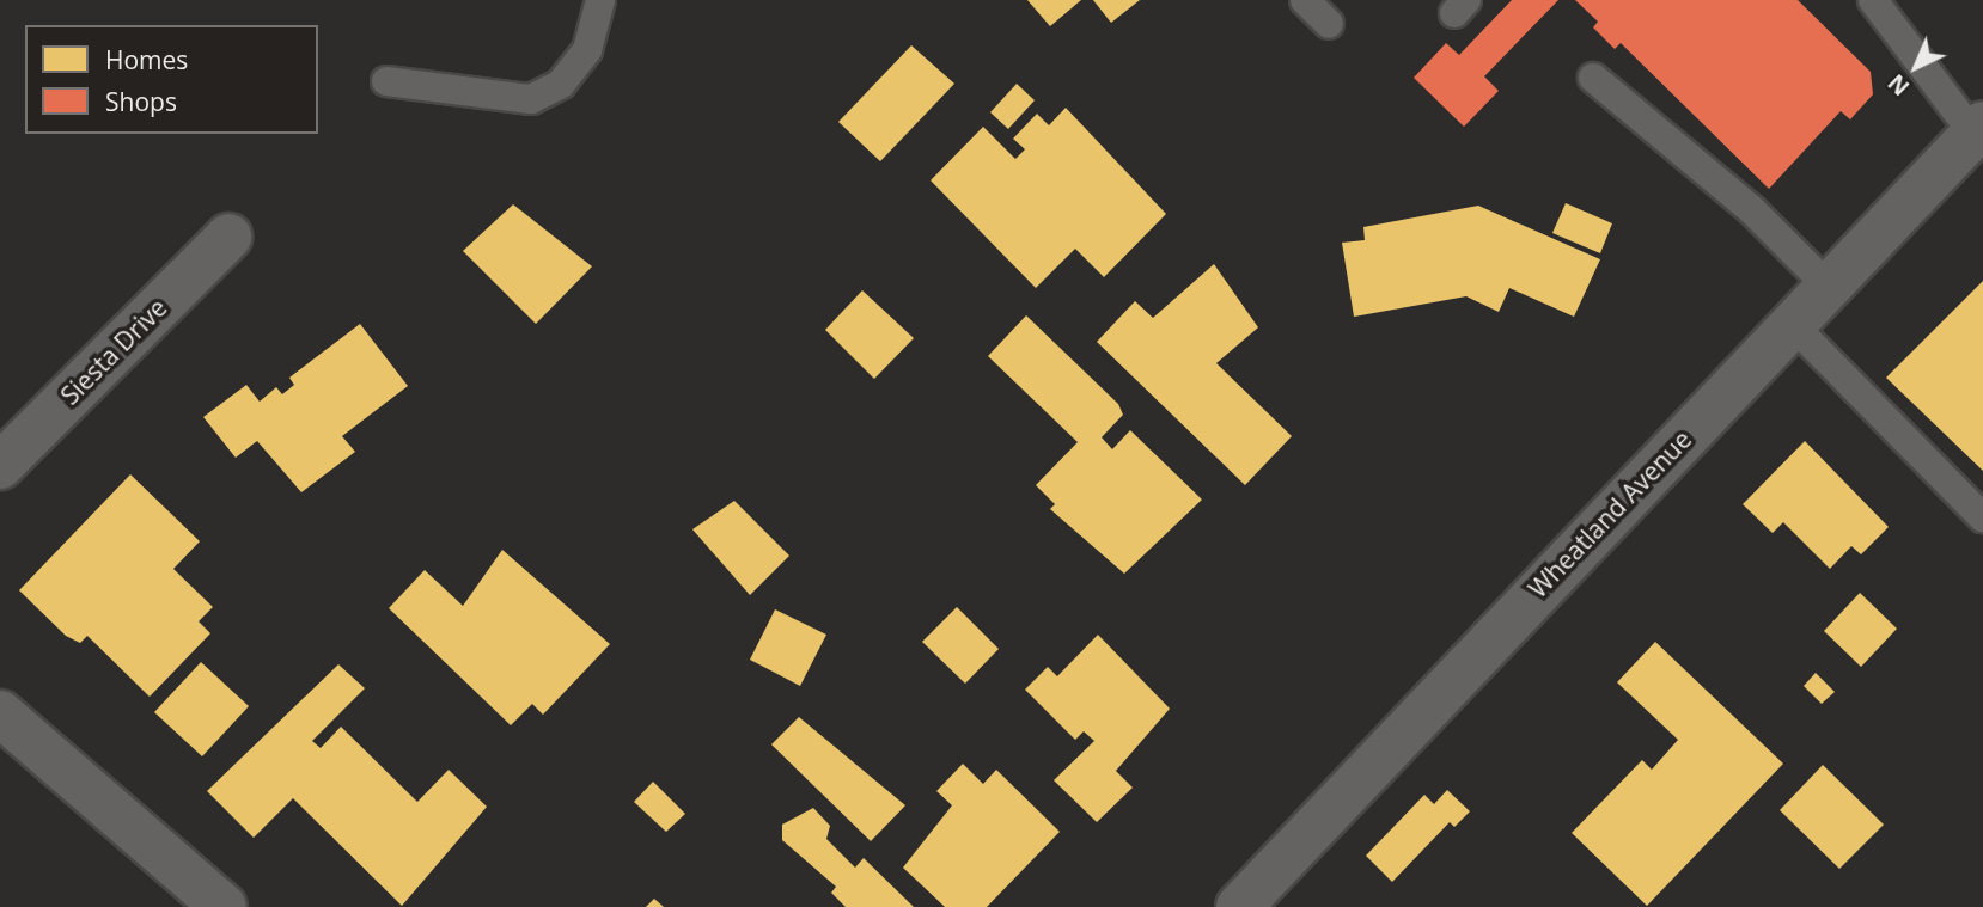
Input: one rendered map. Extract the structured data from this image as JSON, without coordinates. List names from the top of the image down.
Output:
{
  "streets": {
    "street": ["Siesta Drive", "Wheatland Avenue"]
  },
  "legend": ["Homes", "Shops"],
  "north": "bottom left"
}
